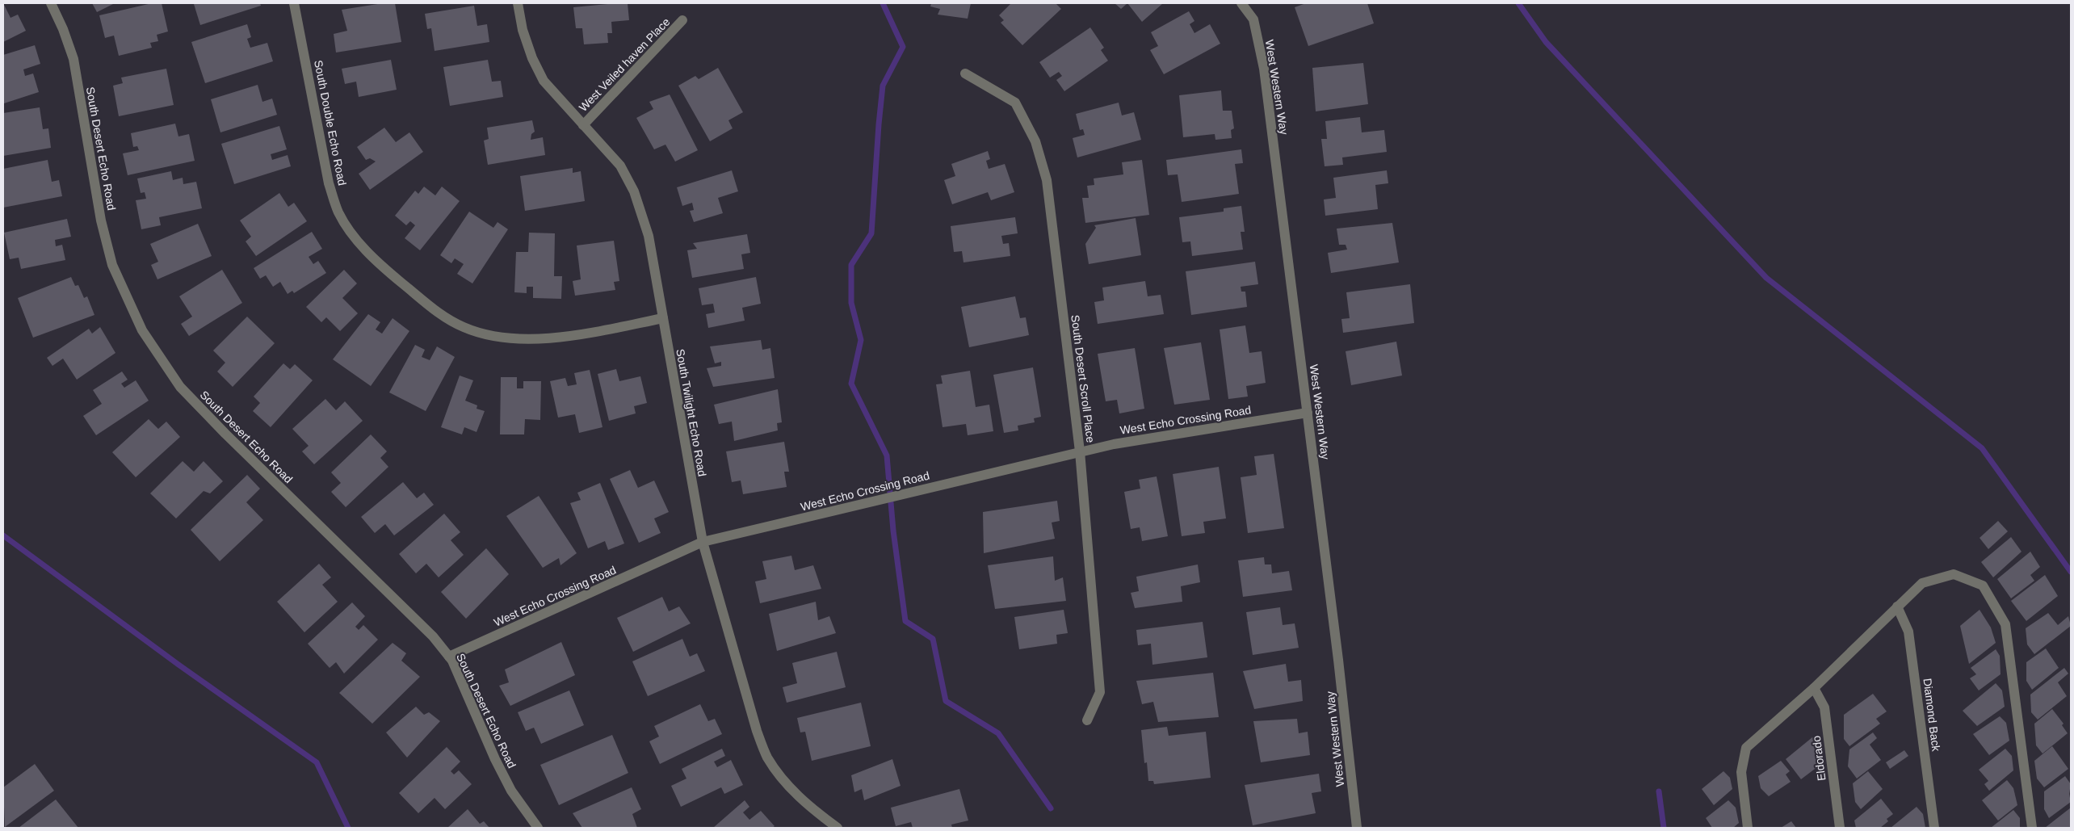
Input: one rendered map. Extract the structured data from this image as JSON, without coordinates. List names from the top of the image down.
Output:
{
  "streets": {
    "street": [
      "West Veiled haven Place",
      "West Western Way",
      "South Double Echo Road",
      "South Desert Echo Road",
      "South Desert Scroll Place",
      "South Twilight Echo Road",
      "West Echo Crossing Road",
      "Diamond Back",
      "Eldorado"
    ]
  },
  "crossings": [
    ["West Veiled haven Place", "South Twilight Echo Road"],
    ["West Western Way", "West Echo Crossing Road"],
    ["South Double Echo Road", "South Twilight Echo Road"],
    ["South Desert Echo Road", "West Echo Crossing Road"],
    ["South Desert Scroll Place", "West Echo Crossing Road"],
    ["South Twilight Echo Road", "West Echo Crossing Road"]
  ]
}
